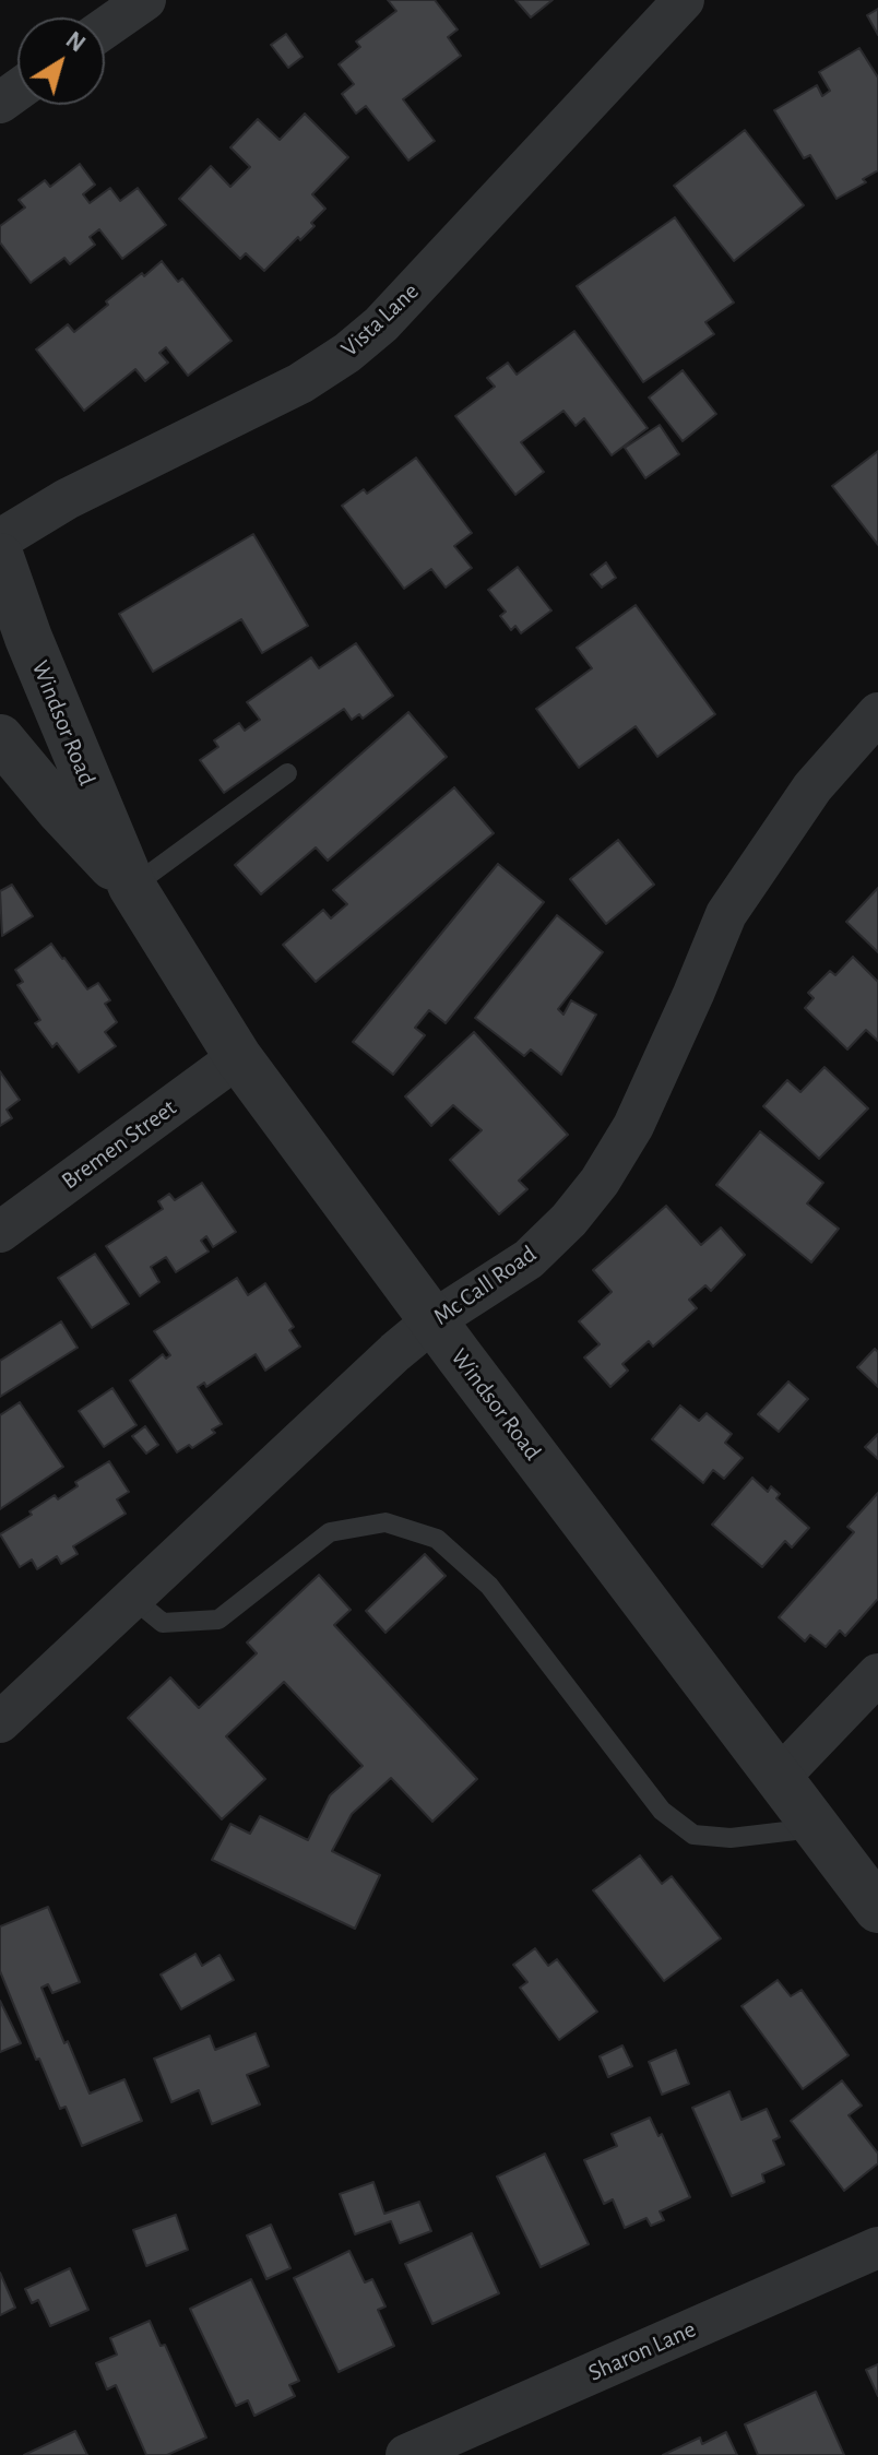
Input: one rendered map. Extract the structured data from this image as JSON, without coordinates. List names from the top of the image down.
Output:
{
  "streets": {
    "street": [
      "Vista Lane",
      "Windsor Road",
      "Bremen Street",
      "Mc Call Road",
      "Sharon Lane"
    ]
  },
  "crossings": [
    ["Windsor Road", "Bremen Street"],
    ["Windsor Road", "Mc Call Road"]
  ],
  "north": "top right"
}
